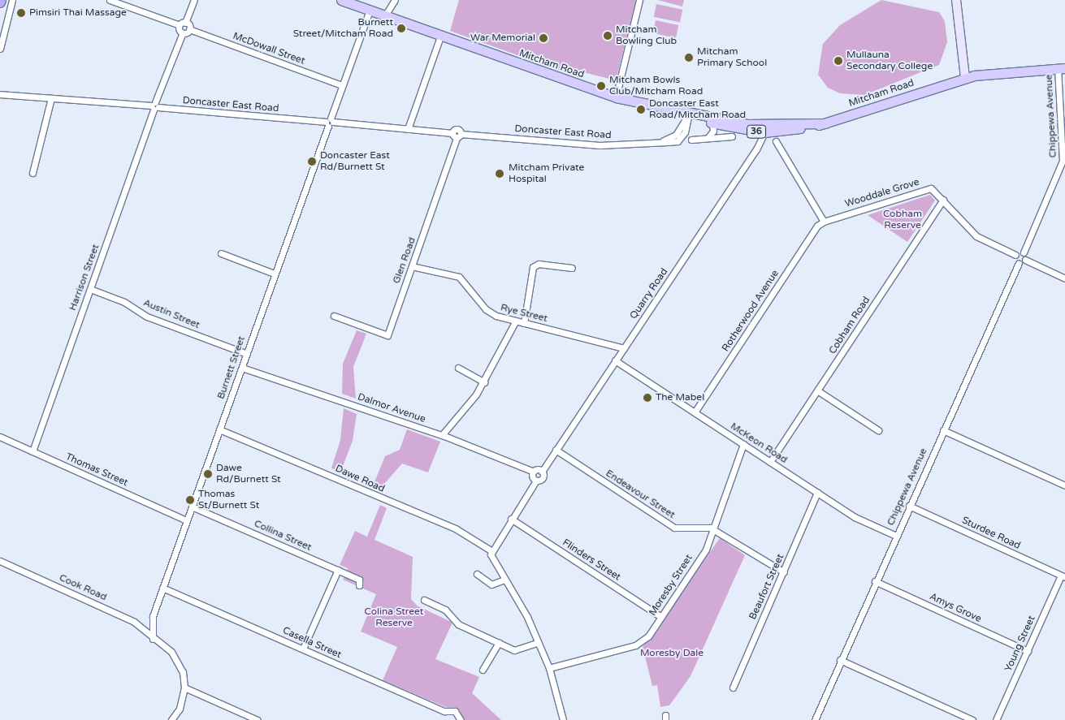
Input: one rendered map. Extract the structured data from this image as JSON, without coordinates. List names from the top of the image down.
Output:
{
  "streets": {
    "main road": ["Mitcham Road", "36"],
    "street": [
      "McDowall Street",
      "Doncaster East Road",
      "Chippewa Avenue",
      "Wooddale Grove",
      "Glen Road",
      "Harrison Street",
      "Quarry Road",
      "Rotherwood Avenue",
      "Rye Street",
      "Austin Street",
      "Cobham Road",
      "Burnett Street",
      "Dalmor Avenue",
      "McKeon Road",
      "Thomas Street",
      "Dawe Road",
      "Endeavour Street",
      "Sturdee Road",
      "Collina Street",
      "Flinders Street",
      "Moresby Street",
      "Beaufort Street",
      "Cook Road",
      "Amys Grove",
      "Casella Street",
      "Young Street"
    ]
  },
  "crossings": [
    ["McDowall Street", "Burnett Street"],
    ["Mitcham Road", "Doncaster East Road"],
    ["Mitcham Road", "Chippewa Avenue"],
    ["Mitcham Road", "Quarry Road"],
    ["Mitcham Road", "Burnett Street"],
    ["Doncaster East Road", "Glen Road"],
    ["Doncaster East Road", "Harrison Street"],
    ["Doncaster East Road", "Burnett Street"],
    ["Chippewa Avenue", "McKeon Road"],
    ["Chippewa Avenue", "Sturdee Road"],
    ["Chippewa Avenue", "Amys Grove"],
    ["Wooddale Grove", "Rotherwood Avenue"],
    ["Wooddale Grove", "Cobham Road"],
    ["Glen Road", "Rye Street"],
    ["Harrison Street", "Austin Street"],
    ["Harrison Street", "Thomas Street"],
    ["Quarry Road", "Rye Street"],
    ["Quarry Road", "McKeon Road"],
    ["Quarry Road", "Dawe Road"],
    ["Quarry Road", "Endeavour Street"],
    ["Quarry Road", "Flinders Street"],
    ["Rotherwood Avenue", "McKeon Road"],
    ["Austin Street", "Burnett Street"],
    ["Cobham Road", "McKeon Road"],
    ["Burnett Street", "Dalmor Avenue"],
    ["Burnett Street", "Thomas Street"],
    ["Burnett Street", "Dawe Road"],
    ["Burnett Street", "Collina Street"],
    ["Burnett Street", "Cook Road"],
    ["Burnett Street", "Casella Street"],
    ["McKeon Road", "Moresby Street"],
    ["McKeon Road", "Beaufort Street"],
    ["Endeavour Street", "Moresby Street"],
    ["Endeavour Street", "Beaufort Street"],
    ["Sturdee Road", "Young Street"],
    ["Flinders Street", "Moresby Street"],
    ["Amys Grove", "Young Street"]
  ],
  "parks": ["Cobham Reserve", "Colina Street Reserve", "Moresby Dale"],
  "places": [
    "Pimsiri Thai Massage",
    "Burnett Street/Mitcham Road",
    "Mitcham Bowling Club",
    "War Memorial",
    "Mitcham Primary School",
    "Mullauna Secondary College",
    "Mitcham Bowls Club/Mitcham Road",
    "Doncaster East Road/Mitcham Road",
    "Doncaster East Rd/Burnett St",
    "Mitcham Private Hospital",
    "The Mabel",
    "Dawe Rd/Burnett St",
    "Thomas St/Burnett St"
  ]
}
